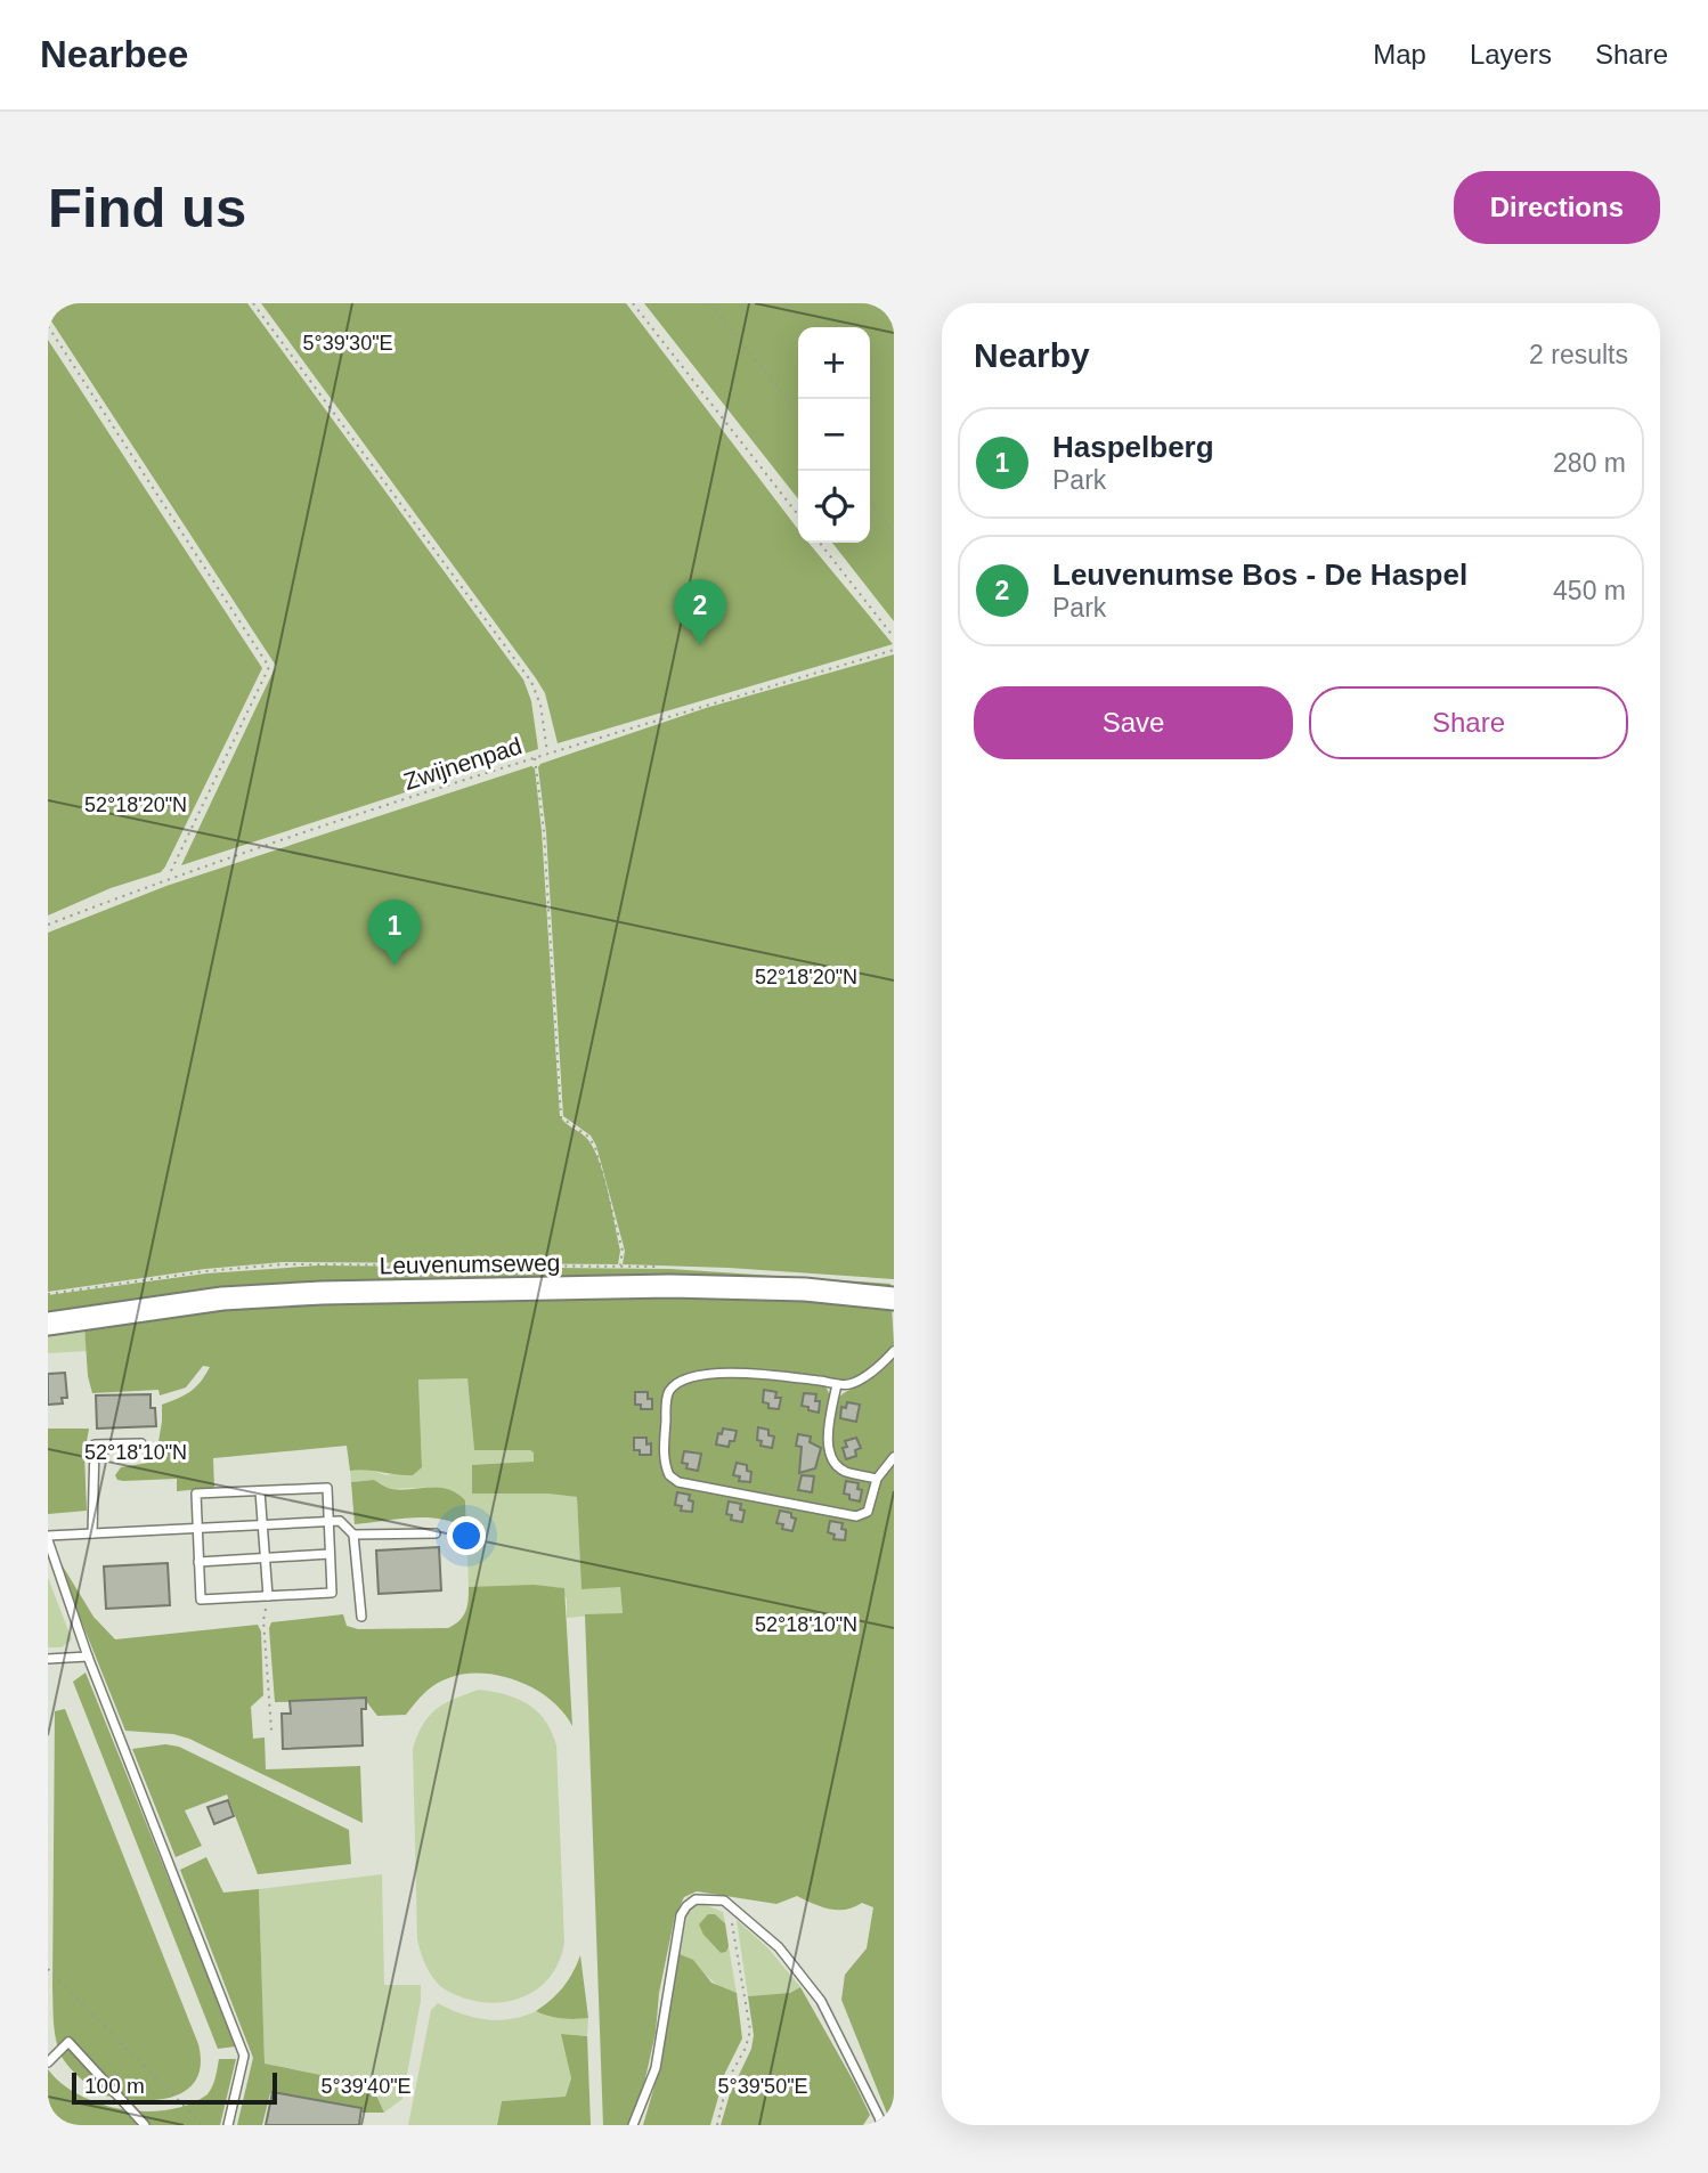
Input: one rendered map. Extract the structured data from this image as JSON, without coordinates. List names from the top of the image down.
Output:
{
  "streets": {
    "main road": ["Leuvenumseweg"],
    "path": ["Zwijnenpad"]
  },
  "crossings": [
    ["Zwijnenpad", "Leuvenumseweg"]
  ],
  "scale_bar": "100 m",
  "page": {
    "header": "Nearbee",
    "nav": ["Map", "Layers", "Share"],
    "buttons": [
      "Directions",
      ["Save", "Share"]
    ],
    "title": "Find us",
    "heading": ["Nearby", "2 results"],
    "map_buttons": ["+", "−"],
    "list": [
      {
        "mark": "1",
        "name": "Haspelberg",
        "note": "Park",
        "value": "280 m"
      },
      {
        "mark": "2",
        "name": "Leuvenumse Bos - De Haspel",
        "note": "Park",
        "value": "450 m"
      }
    ],
    "pins": ["2", "1"],
    "scale": "100 m"
  },
  "coordinates": [
    "5°39'30\"E",
    "52°18'20\"N",
    "52°18'10\"N",
    "5°39'40\"E",
    "5°39'50\"E"
  ]
}
